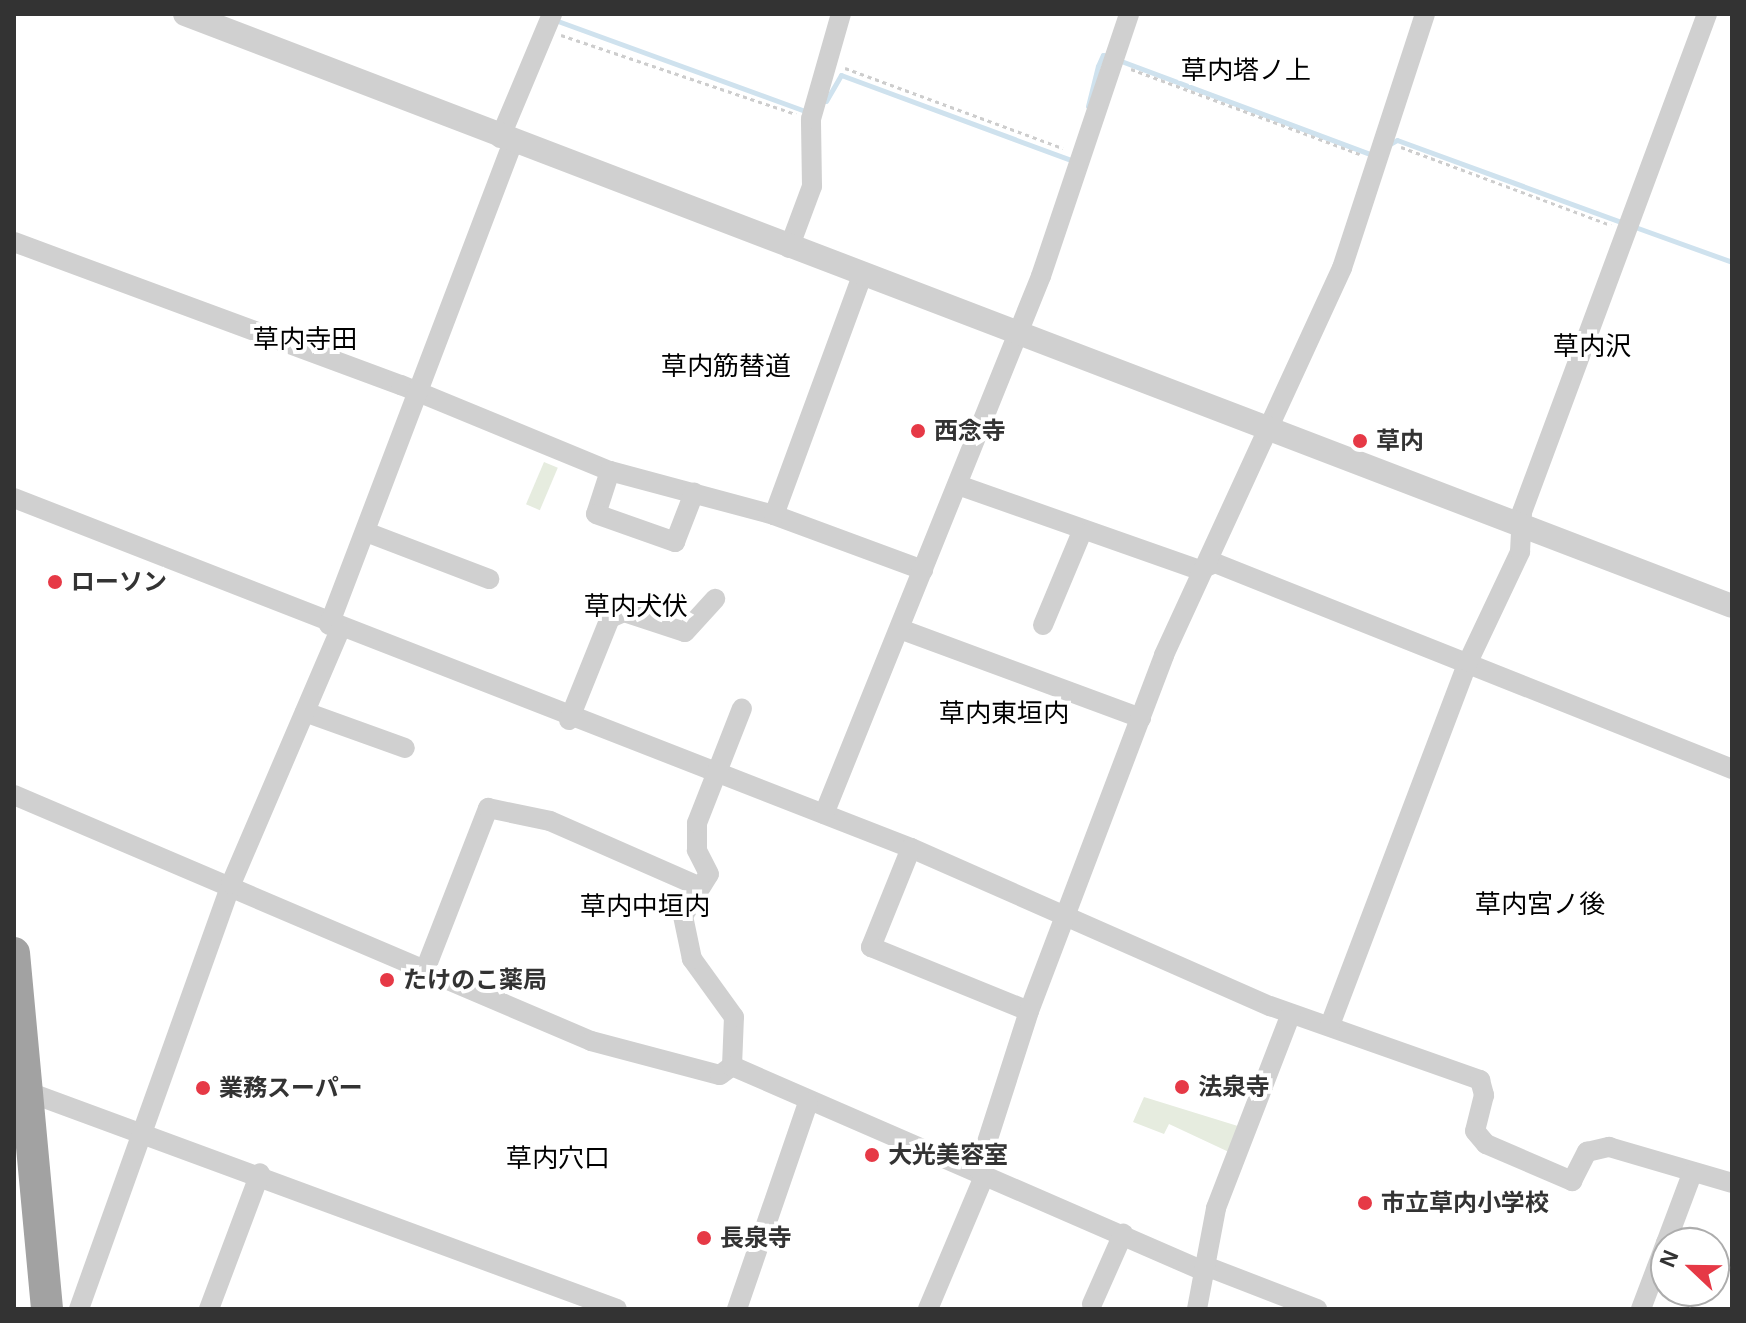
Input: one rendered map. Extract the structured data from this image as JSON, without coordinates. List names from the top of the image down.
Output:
{
  "districts": [
    "草内塔ノ上",
    "草内寺田",
    "草内沢",
    "草内筋替道",
    "草内犬伏",
    "草内東垣内",
    "草内宮ノ後",
    "草内中垣内",
    "草内穴口"
  ],
  "places": [
    "西念寺",
    "草内",
    "ローソン",
    "たけのこ薬局",
    "法泉寺",
    "業務スーパー",
    "大光美容室",
    "市立草内小学校",
    "長泉寺"
  ],
  "north": "left"
}
